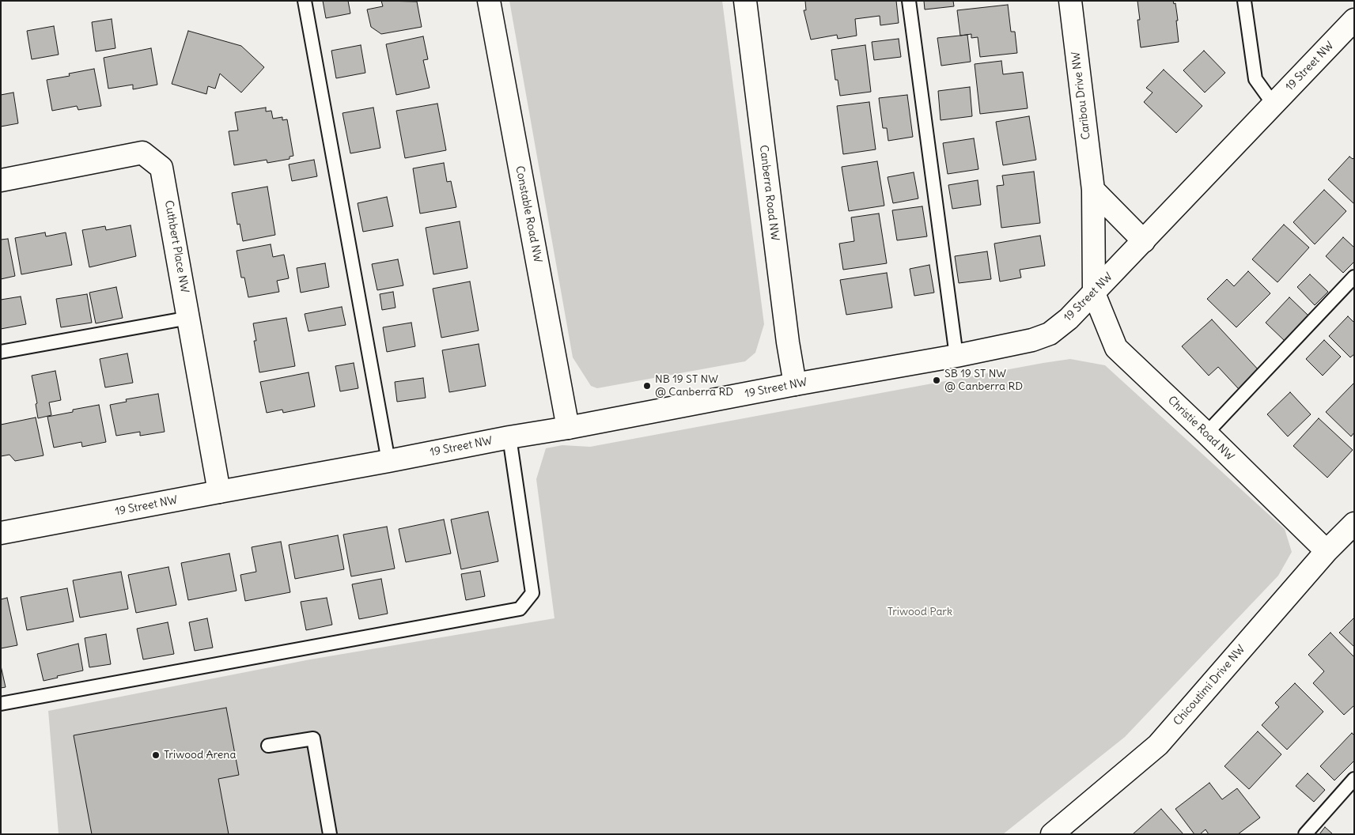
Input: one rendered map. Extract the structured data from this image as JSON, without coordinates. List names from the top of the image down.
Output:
{
  "streets": {
    "street": [
      "19 Street NW",
      "Caribou Drive NW",
      "Canberra Road NW",
      "Constable Road NW",
      "Cuthbert Place NW",
      "Christie Road NW",
      "Chicoutimi Drive NW"
    ]
  },
  "crossings": [
    ["19 Street NW", "Caribou Drive NW"],
    ["19 Street NW", "Canberra Road NW"],
    ["19 Street NW", "Constable Road NW"],
    ["19 Street NW", "Cuthbert Place NW"],
    ["19 Street NW", "Christie Road NW"],
    ["Caribou Drive NW", "Christie Road NW"],
    ["Christie Road NW", "Chicoutimi Drive NW"]
  ],
  "parks": ["Triwood Park"],
  "places": ["SB 19 ST NW @ Canberra RD", "NB 19 ST NW @ Canberra RD", "Triwood Arena"]
}
